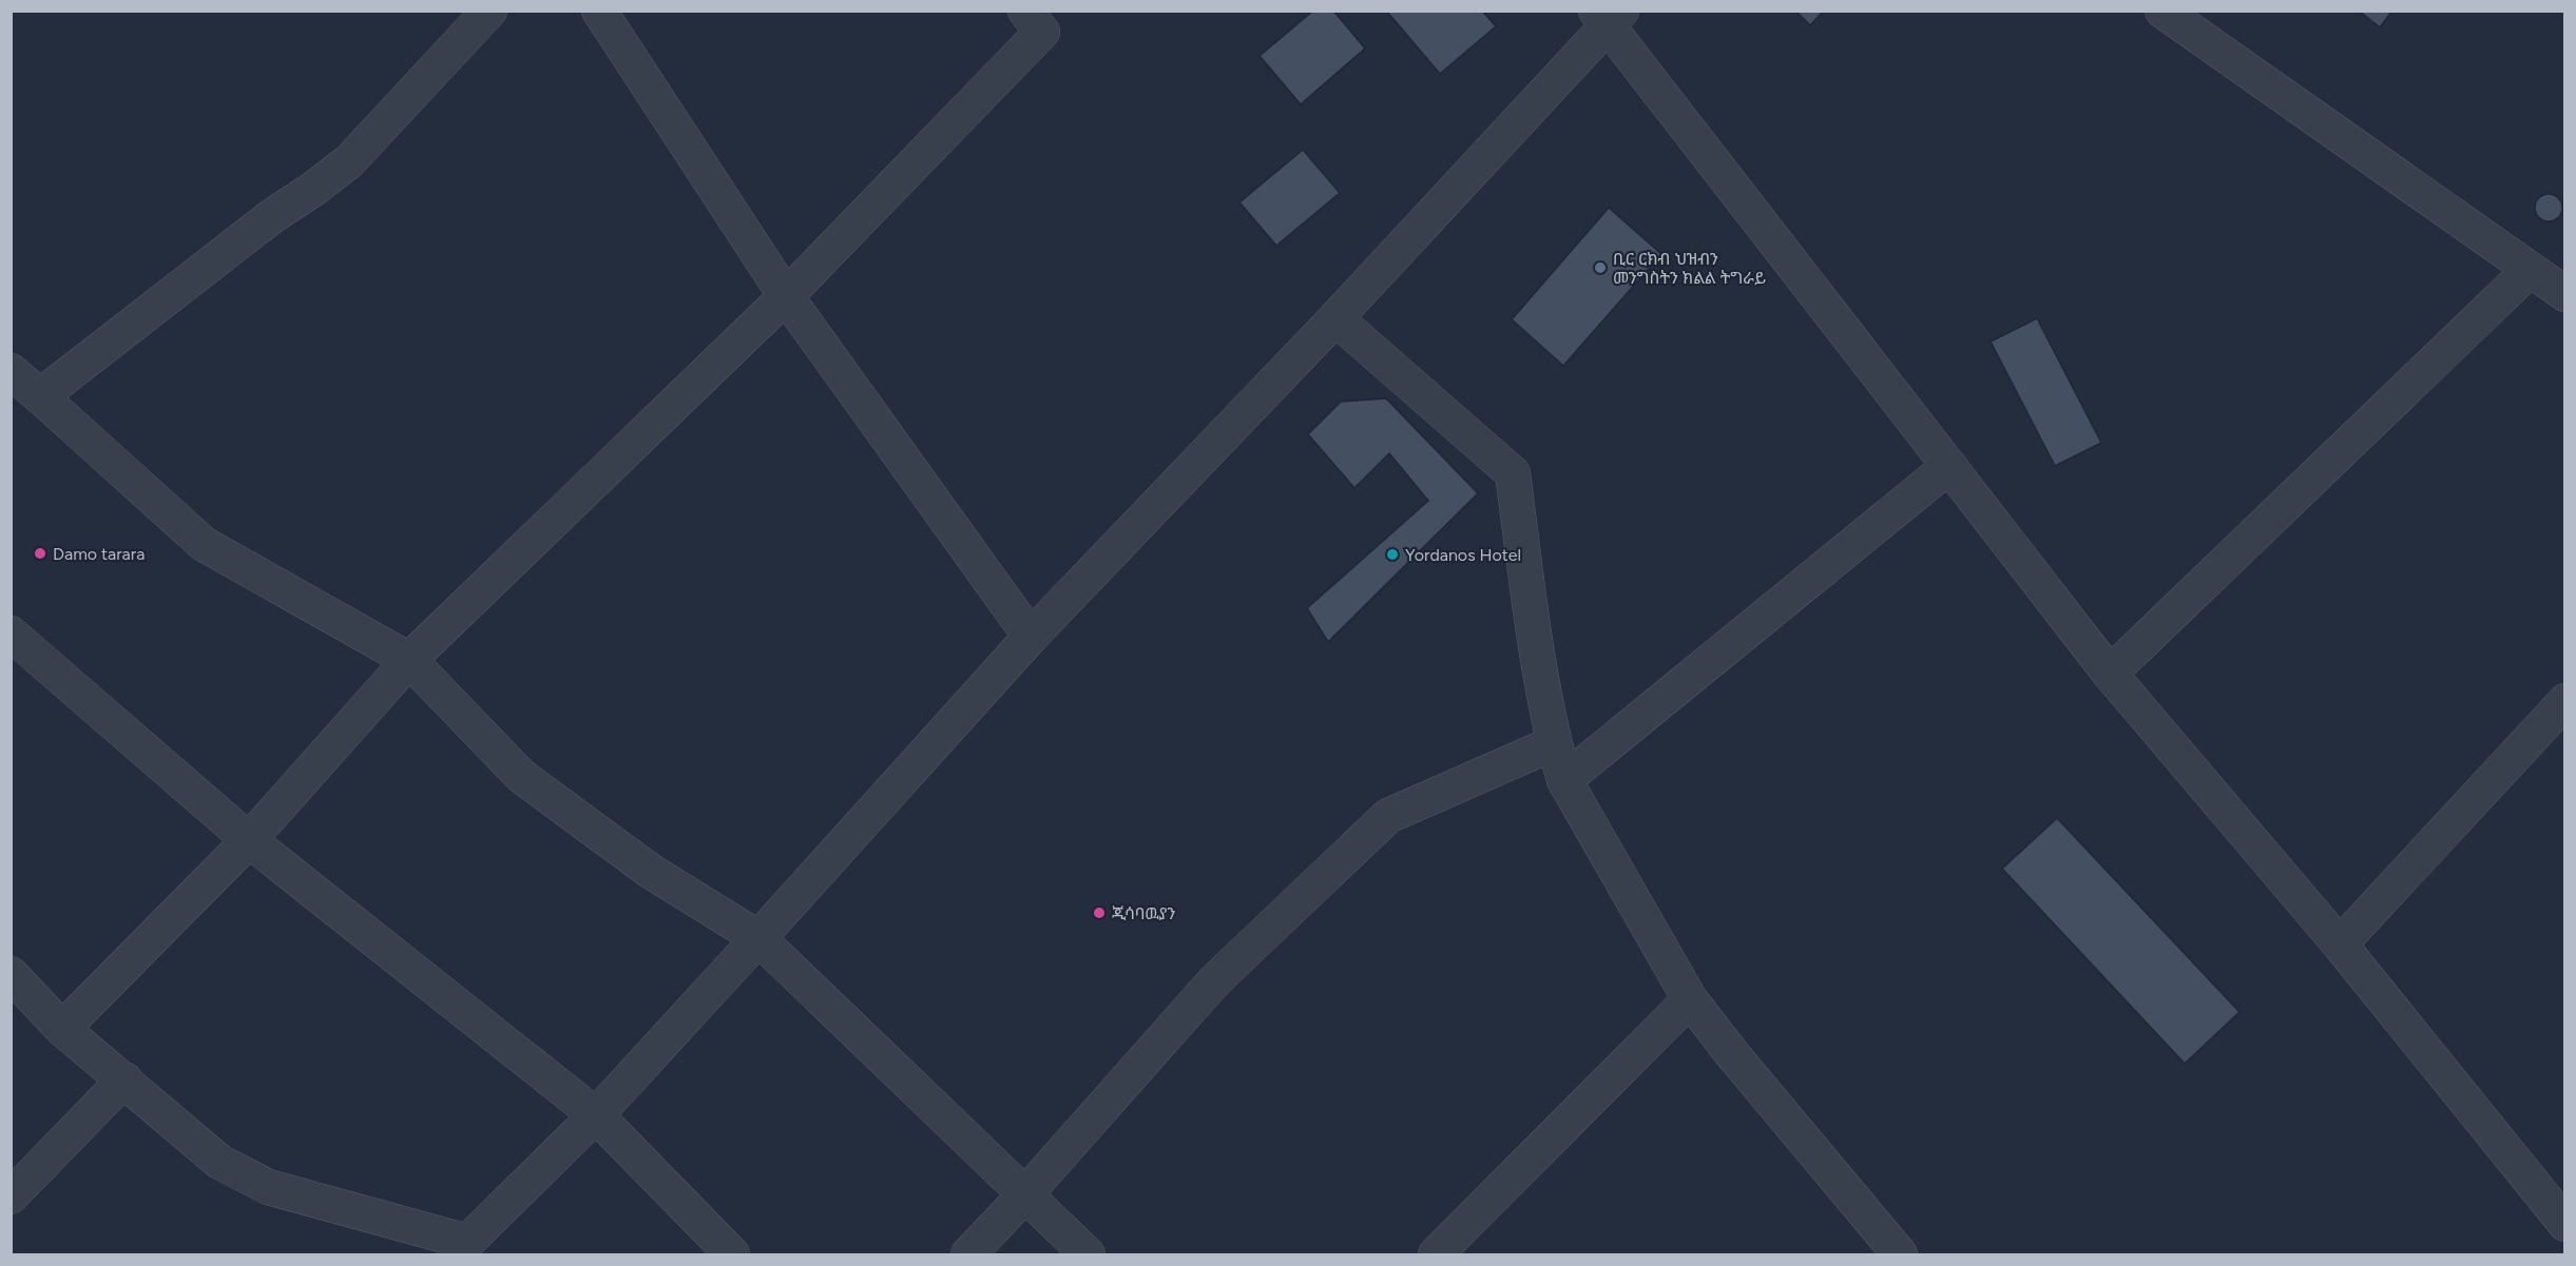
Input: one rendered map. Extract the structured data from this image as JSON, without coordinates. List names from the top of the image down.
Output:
{
  "places": [
    "ቢር ርክብ ህዝብን መንግስትን ክልል ትግራይ",
    "Damo tarara",
    "Yordanos Hotel",
    "ጂሳባዉያን"
  ]
}
